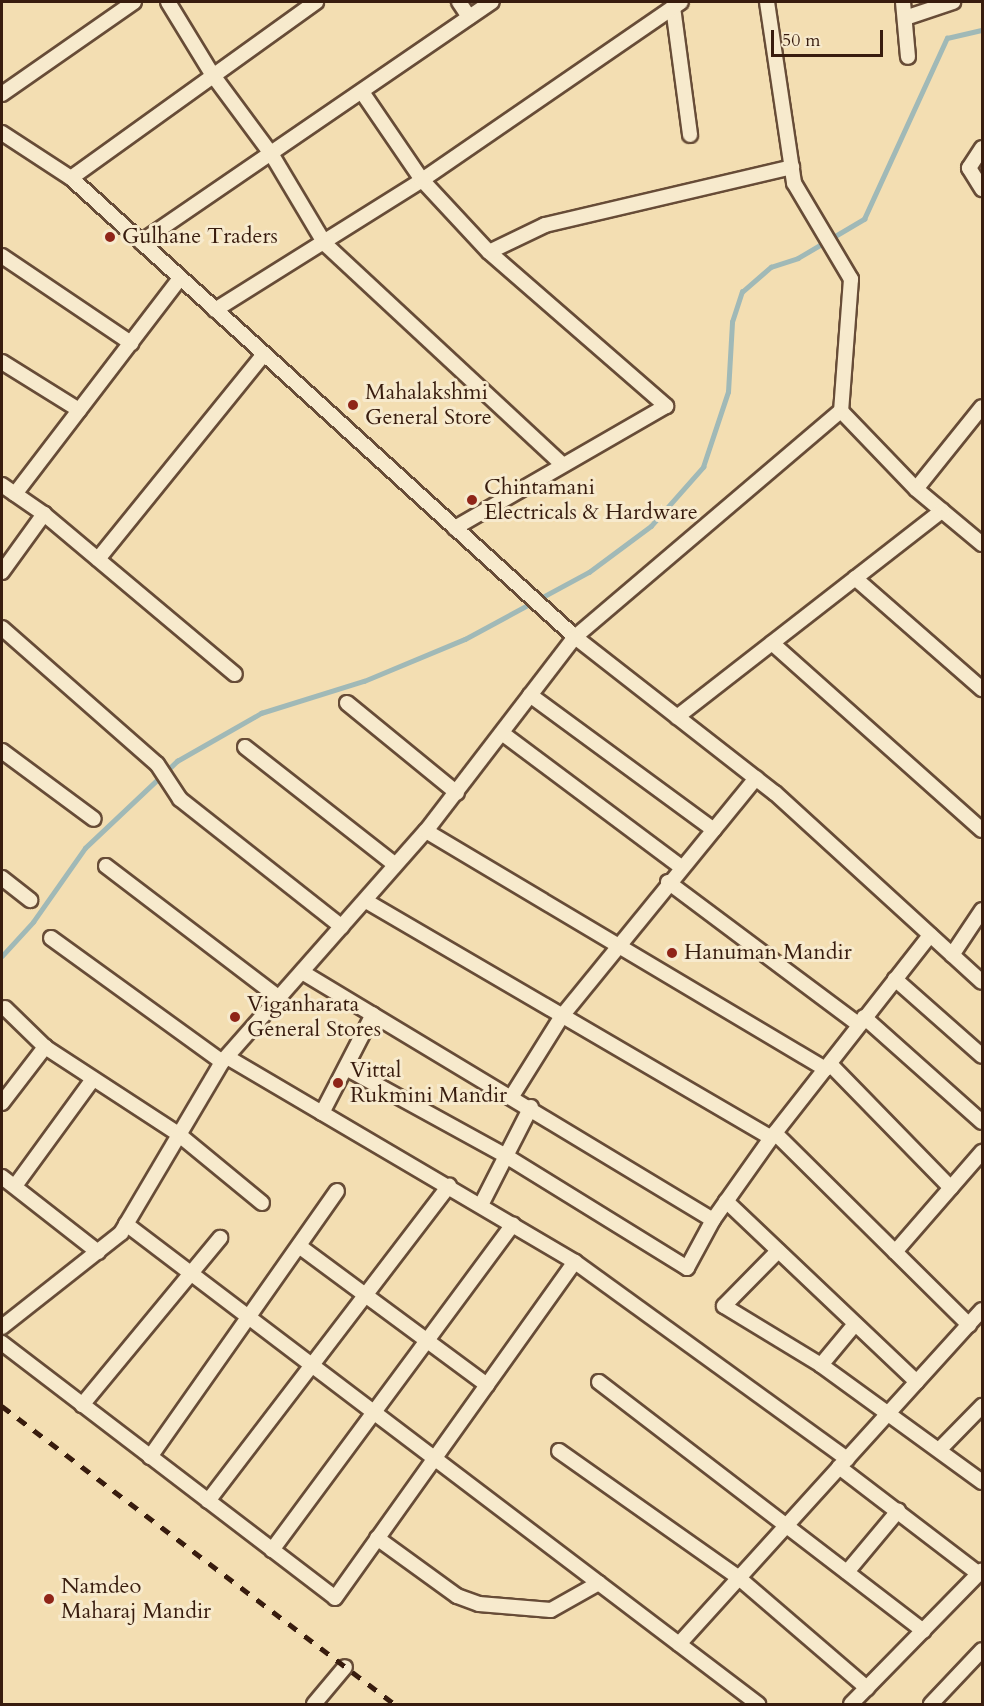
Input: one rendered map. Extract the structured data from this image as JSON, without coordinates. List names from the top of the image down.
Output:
{
  "places": [
    "Gulhane Traders",
    "Mahalakshmi General Store",
    "Chintamani Electricals & Hardware",
    "Hanuman Mandir",
    "Viganharata General Stores",
    "Vittal Rukmini Mandir",
    "Namdeo Maharaj Mandir"
  ],
  "scale_bar": "50 m"
}
